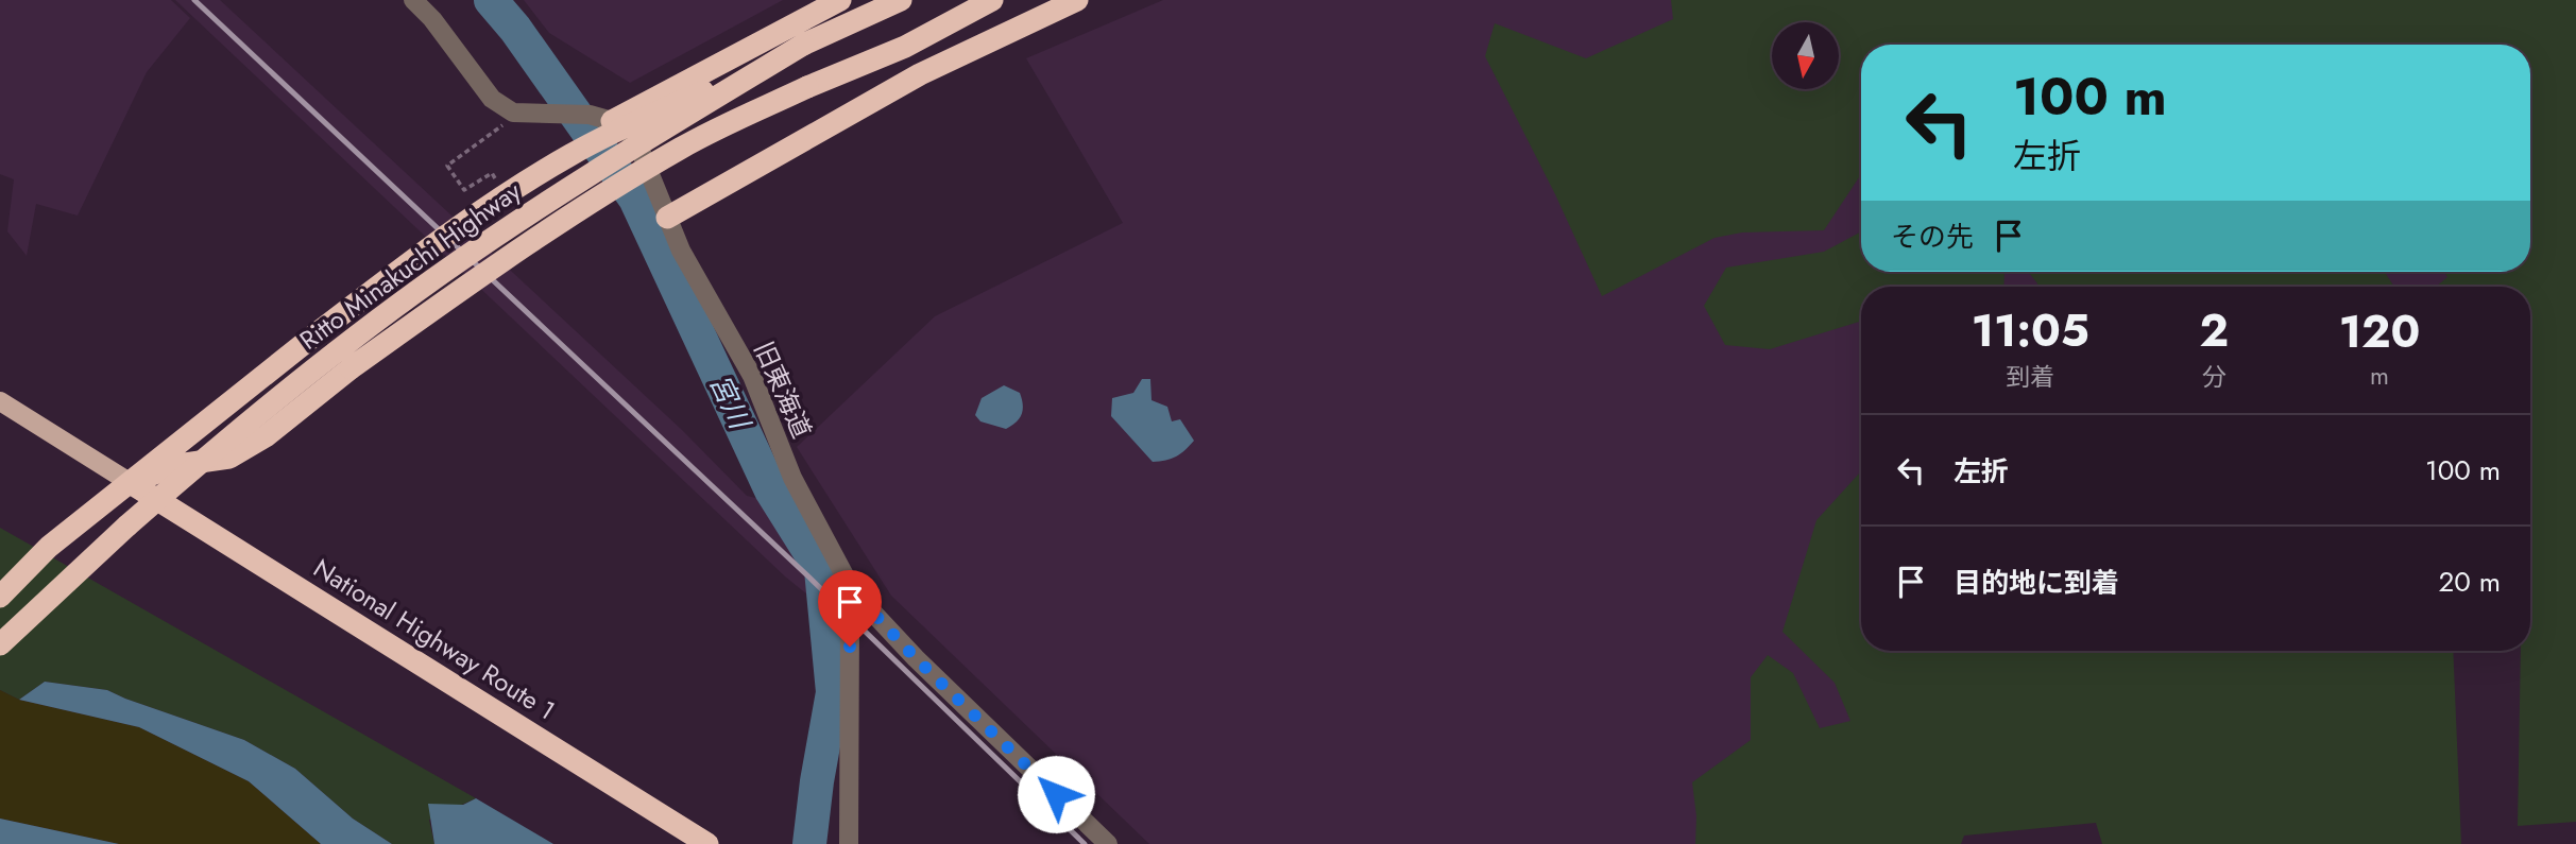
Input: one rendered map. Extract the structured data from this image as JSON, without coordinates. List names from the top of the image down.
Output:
{
  "streets": {
    "highway": ["Ritto Minakuchi Highway", "National Highway Route 1"],
    "street": ["旧東海道"]
  },
  "water": ["宮川"],
  "north": "bottom",
  "page": {
    "turn": ["100 m", "左折"],
    "then": "その先",
    "eta": [
      "11:05",
      "到着",
      "2",
      "分",
      "120",
      "m"
    ],
    "list": [
      {
        "name": "左折",
        "value": "100 m"
      },
      {
        "name": "目的地に到着",
        "value": "20 m"
      }
    ]
  }
}
